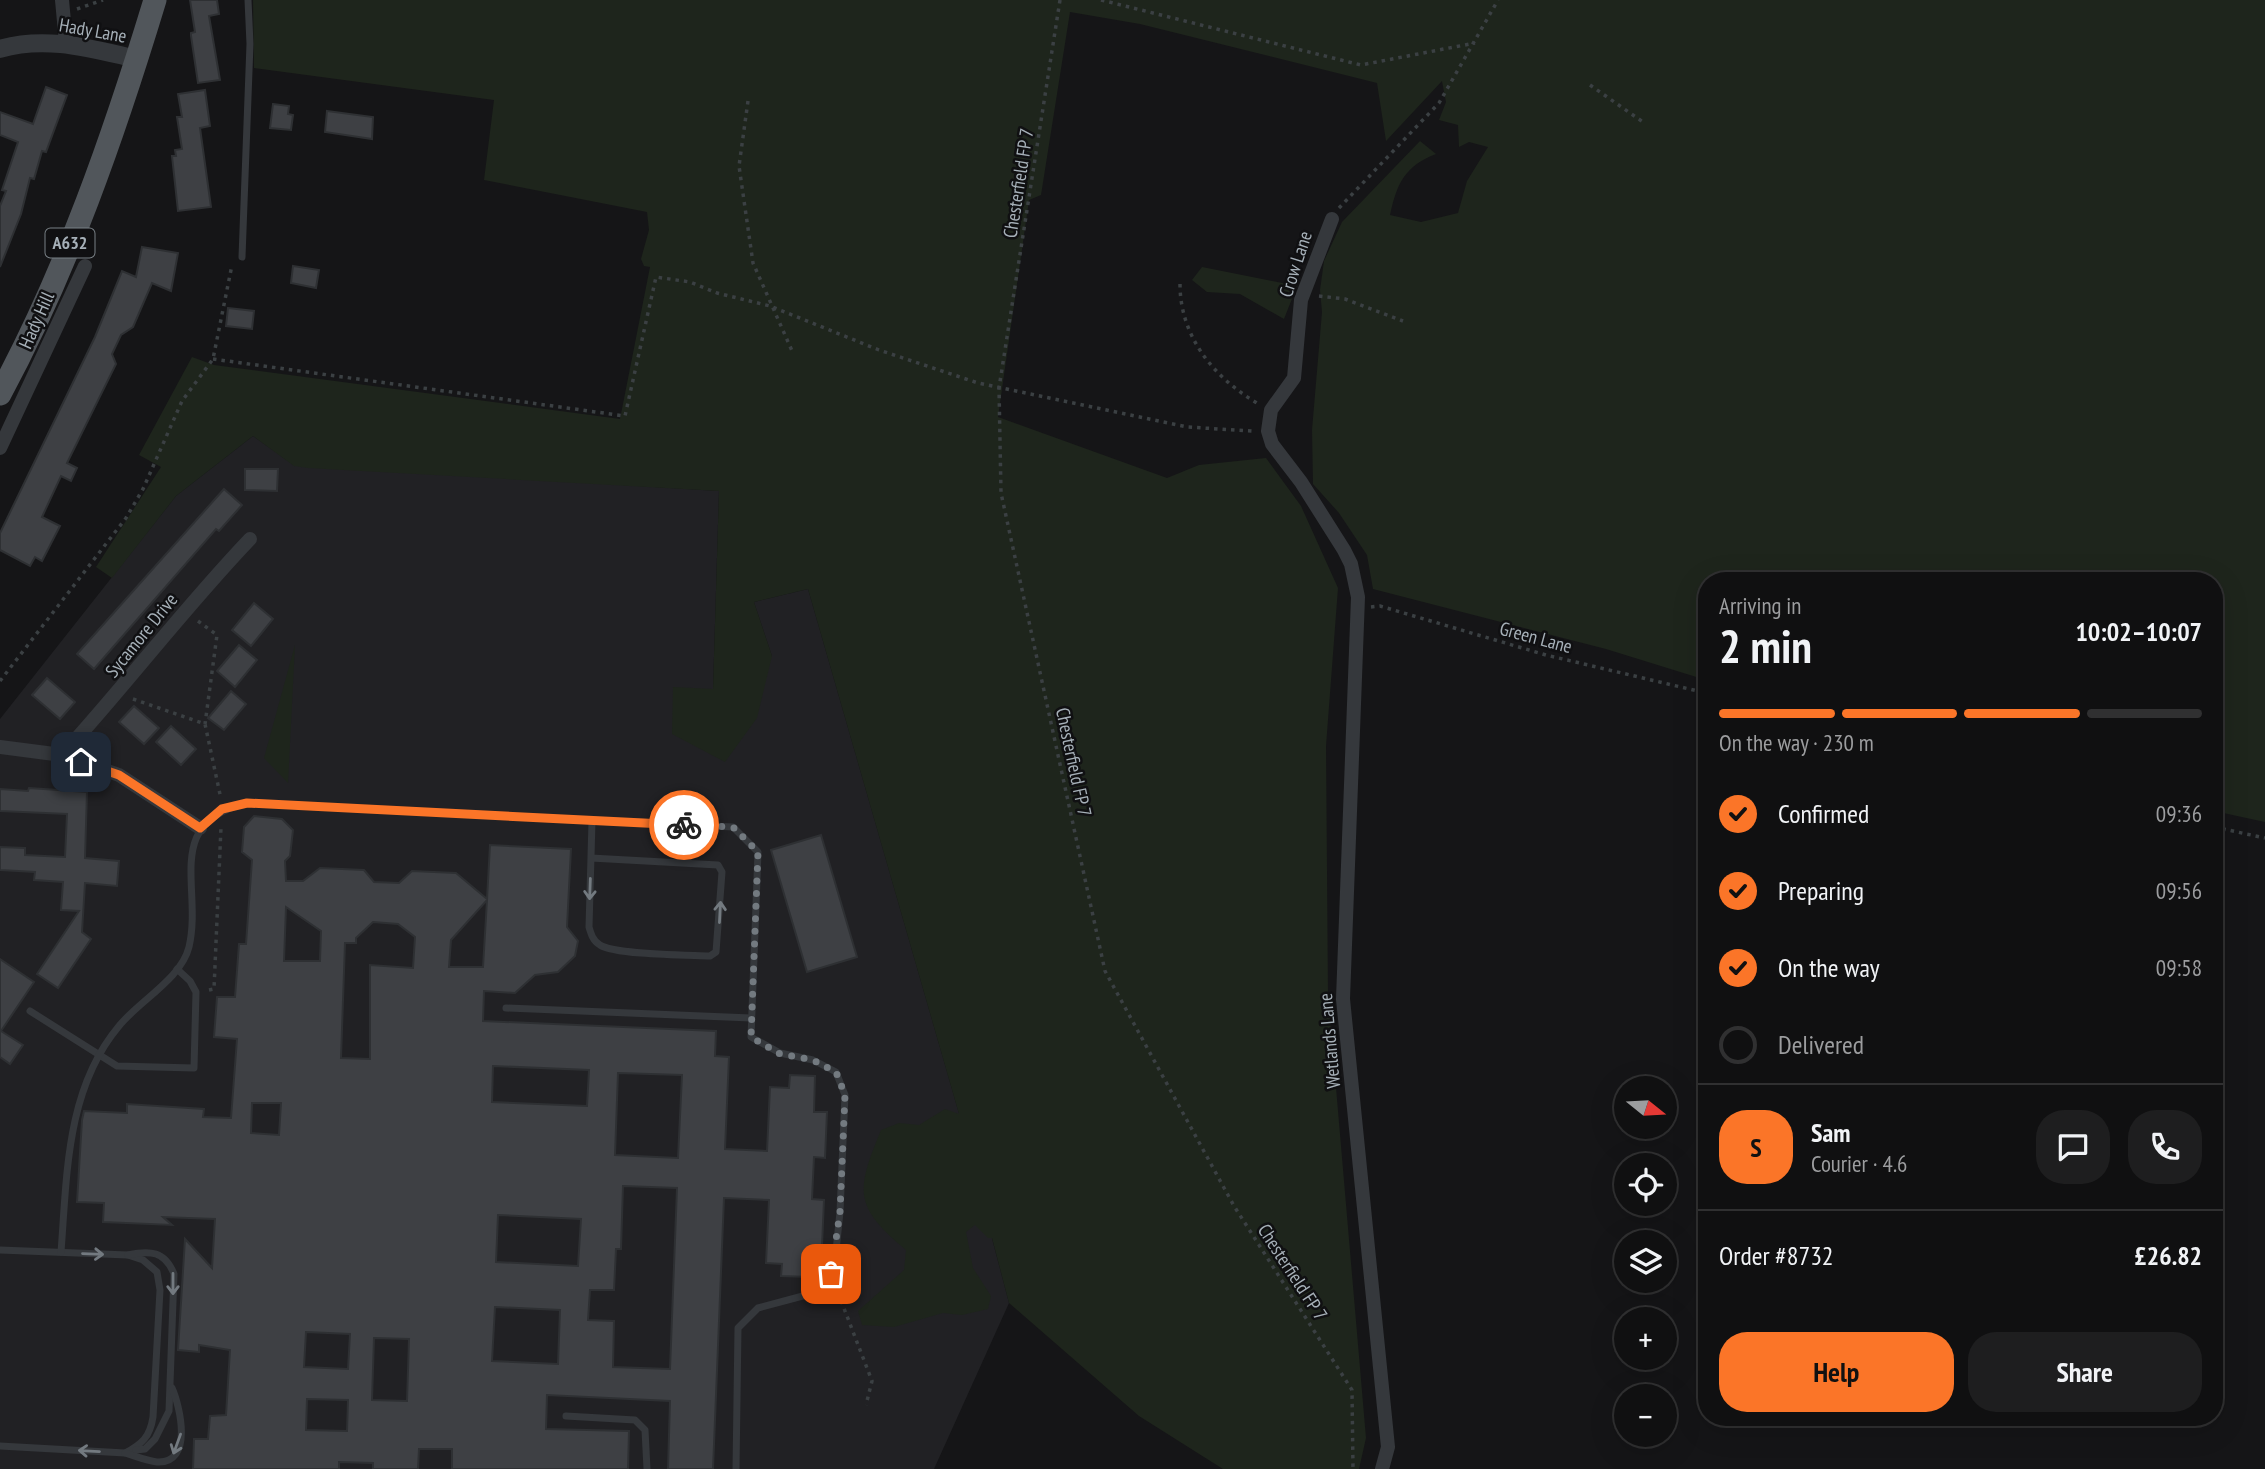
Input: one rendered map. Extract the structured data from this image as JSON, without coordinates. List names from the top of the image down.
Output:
{
  "streets": {
    "main road": ["A632", "Hady Hill"],
    "street": [
      "Hady Lane",
      "Crow Lane",
      "Sycamore Drive",
      "Wetlands Lane"
    ],
    "path": ["Chesterfield FP 7", "Green Lane"]
  },
  "crossings": [
    ["Hady Lane", "A632"],
    ["Hady Lane", "Hady Hill"],
    ["A632", "Hady Hill"],
    ["Green Lane", "Wetlands Lane"]
  ],
  "north": "right",
  "page": {
    "heading": ["2 min", "Arriving in", "10:02–10:07"],
    "panel": [
      "Sam",
      "Courier · 4.6",
      "Order #8732",
      "£26.82"
    ],
    "bar": "On the way · 230 m",
    "list": [
      ["Confirmed", "09:36"],
      ["Preparing", "09:56"],
      ["On the way", "09:58"],
      "Delivered"
    ],
    "map_buttons": ["+", "−"],
    "round": "S",
    "buttons": ["Help", "Share"]
  }
}
